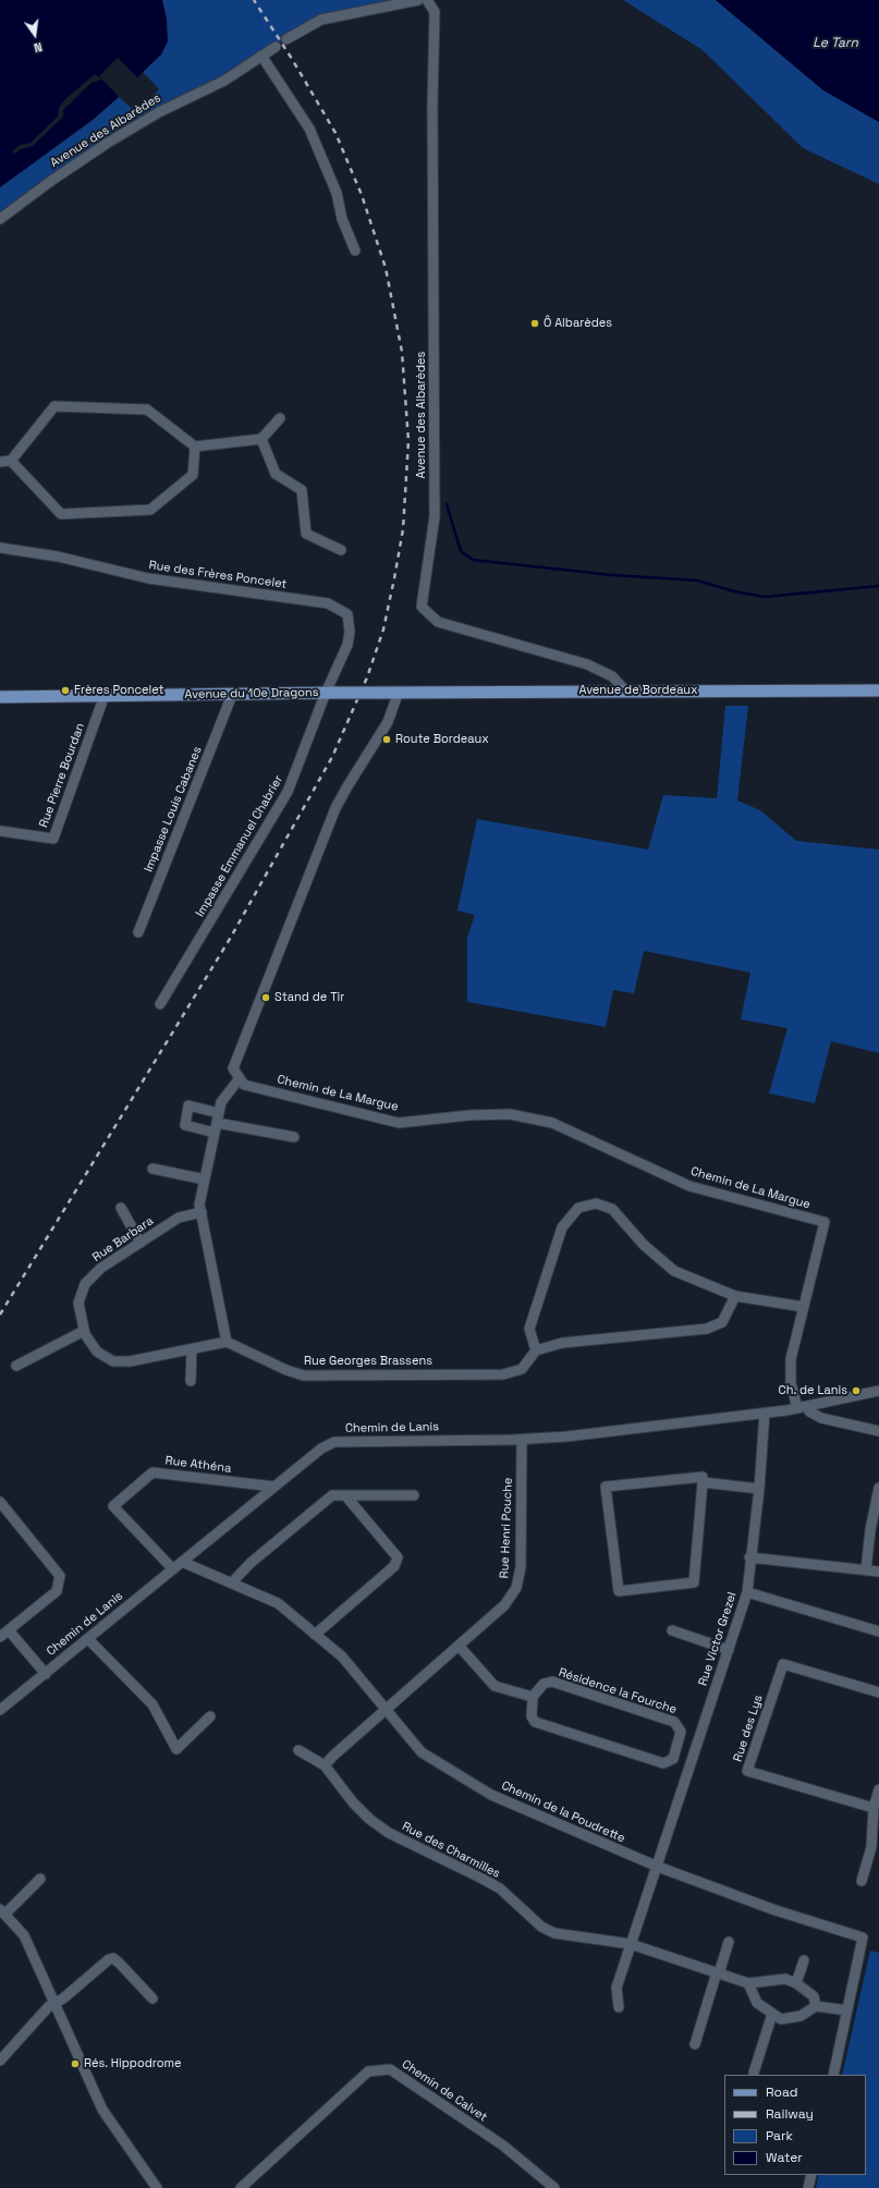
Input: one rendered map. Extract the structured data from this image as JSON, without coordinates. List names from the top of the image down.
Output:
{
  "streets": {
    "main road": ["Avenue de Bordeaux", "Avenue du 10e Dragons"],
    "street": [
      "Avenue des Albarèdes",
      "Rue des Frères Poncelet",
      "Rue Pierre Bourdan",
      "Impasse Louis Cabanes",
      "Impasse Emmanuel Chabrier",
      "Chemin de La Margue",
      "Rue Barbara",
      "Rue Georges Brassens",
      "Chemin de Lanis",
      "Rue Athéna",
      "Rue Henri Pouche",
      "Rue Victor Grezel",
      "Résidence la Fourche",
      "Rue des Lys",
      "Chemin de la Poudrette",
      "Rue des Charmilles",
      "Chemin de Calvet"
    ]
  },
  "crossings": [
    ["Avenue des Albarèdes", "Avenue de Bordeaux"],
    ["Rue des Frères Poncelet", "Avenue du 10e Dragons"],
    ["Rue des Frères Poncelet", "Impasse Emmanuel Chabrier"],
    ["Avenue de Bordeaux", "Avenue du 10e Dragons"],
    ["Avenue du 10e Dragons", "Rue Pierre Bourdan"],
    ["Avenue du 10e Dragons", "Impasse Louis Cabanes"],
    ["Avenue du 10e Dragons", "Impasse Emmanuel Chabrier"],
    ["Chemin de La Margue", "Chemin de Lanis"],
    ["Rue Barbara", "Rue Georges Brassens"],
    ["Chemin de Lanis", "Rue Athéna"],
    ["Chemin de Lanis", "Rue Henri Pouche"],
    ["Chemin de Lanis", "Rue Victor Grezel"],
    ["Chemin de Lanis", "Chemin de la Poudrette"],
    ["Rue Henri Pouche", "Chemin de la Poudrette"],
    ["Rue Victor Grezel", "Chemin de la Poudrette"]
  ],
  "water": ["Le Tarn"],
  "places": [
    "Ô Albarèdes",
    "Frères Poncelet",
    "Route Bordeaux",
    "Stand de Tir",
    "Ch. de Lanis",
    "Rés. Hippodrome"
  ],
  "legend": [
    "Road",
    "Railway",
    "Park",
    "Water"
  ],
  "north": "bottom"
}
